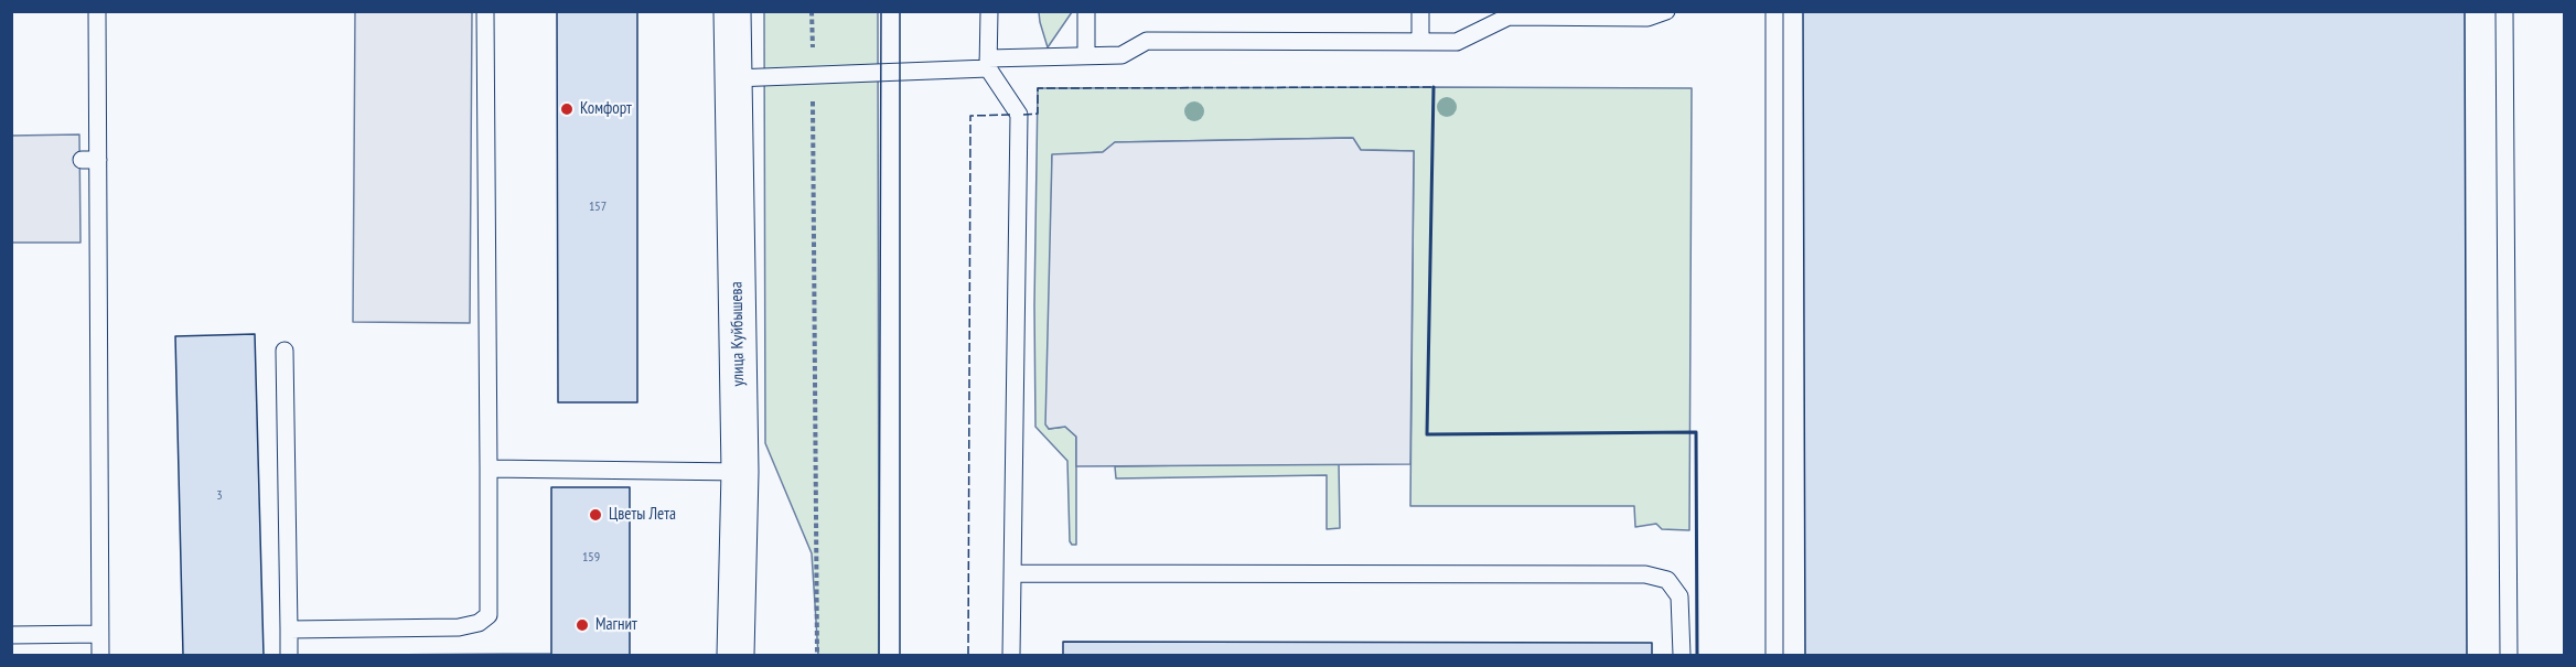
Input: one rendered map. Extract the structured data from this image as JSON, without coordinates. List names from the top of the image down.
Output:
{
  "streets": {
    "main road": ["улица Куйбышева"]
  },
  "places": ["Комфорт", "Цветы Лета", "Магнит"],
  "house_numbers": ["157", "3", "159"]
}
